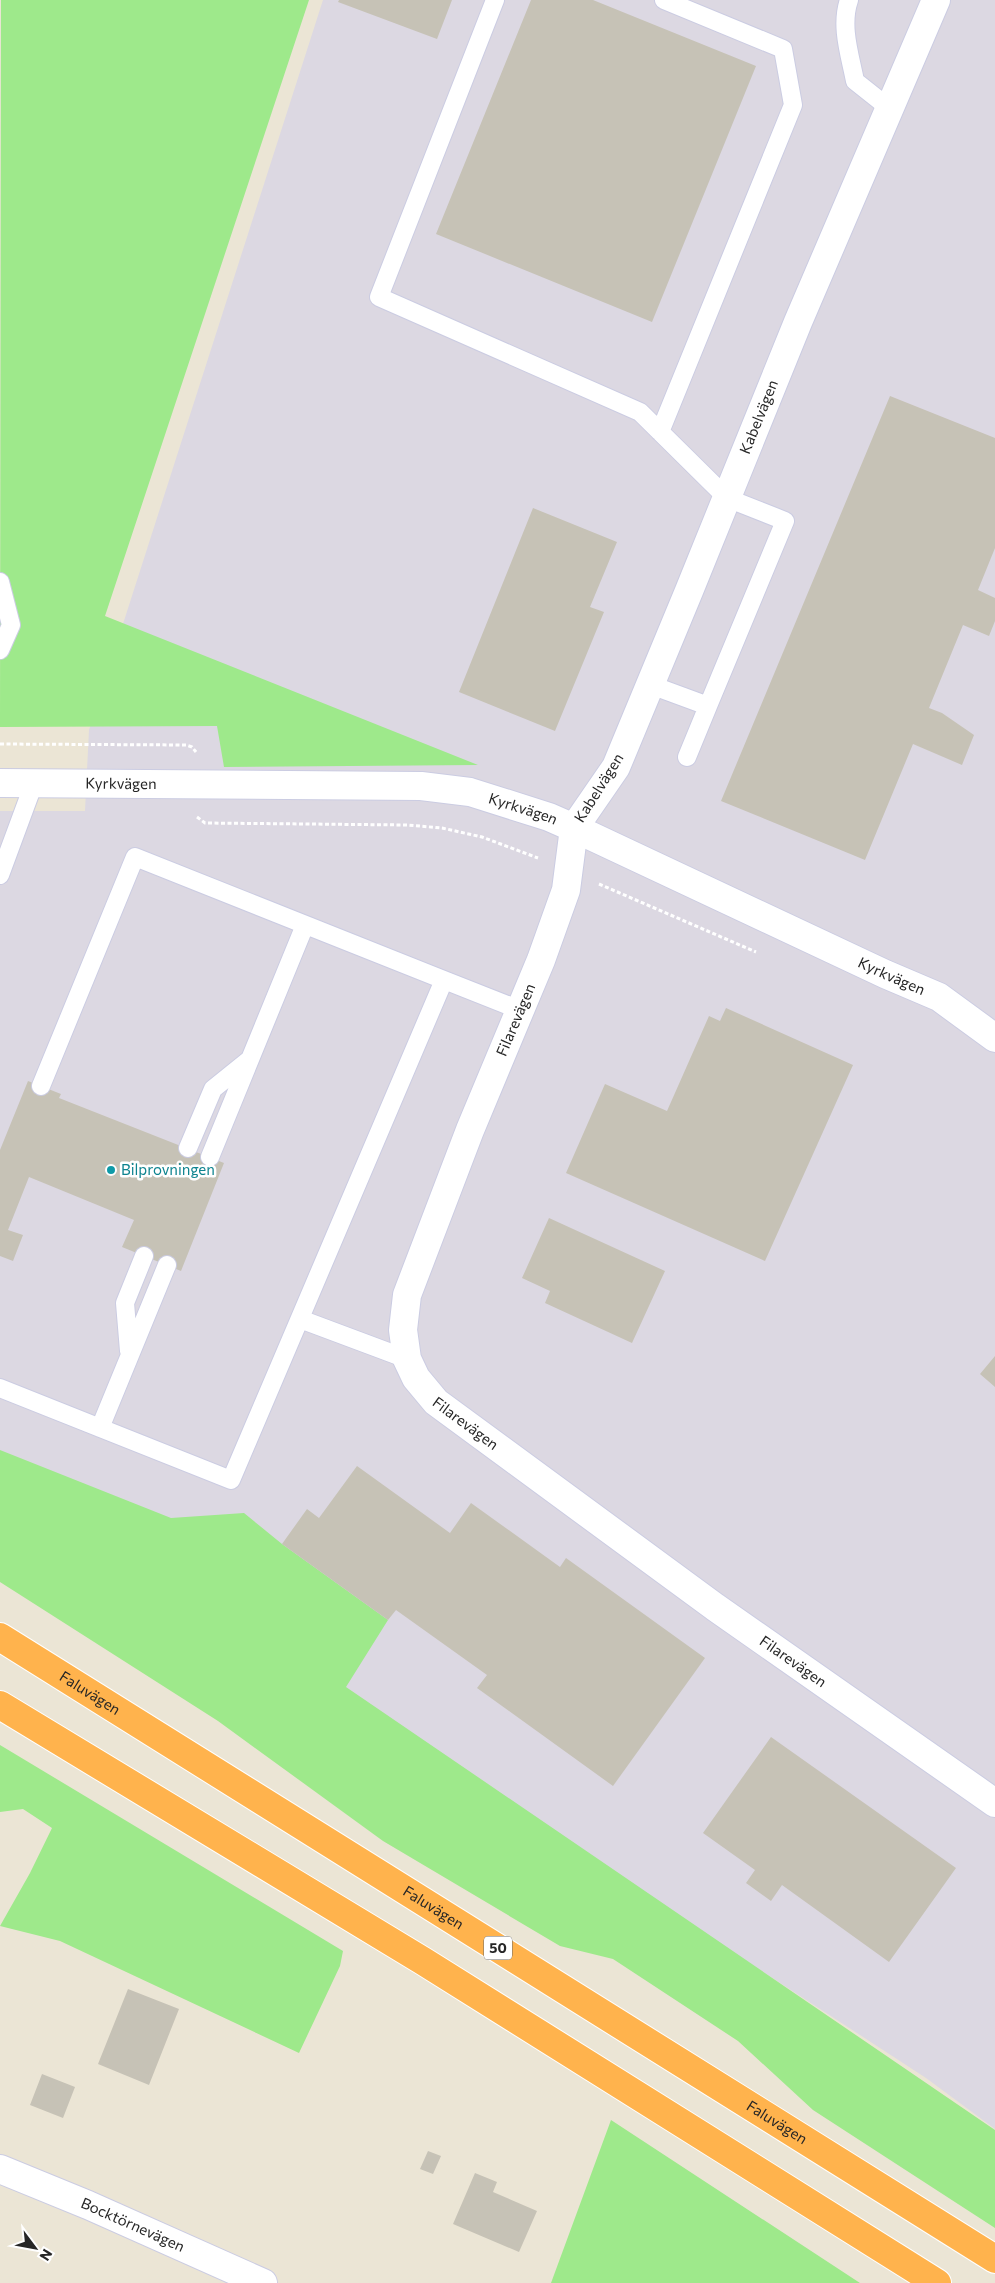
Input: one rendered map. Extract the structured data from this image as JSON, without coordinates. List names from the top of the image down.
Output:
{
  "streets": {
    "highway": ["Faluvägen", "50"],
    "street": [
      "Kabelvägen",
      "Kyrkvägen",
      "Filarevägen",
      "Bocktörnevägen"
    ]
  },
  "crossings": [
    ["Kabelvägen", "Kyrkvägen"],
    ["Kabelvägen", "Filarevägen"],
    ["Kyrkvägen", "Filarevägen"]
  ],
  "places": ["Bilprovningen"],
  "north": "bottom right"
}
